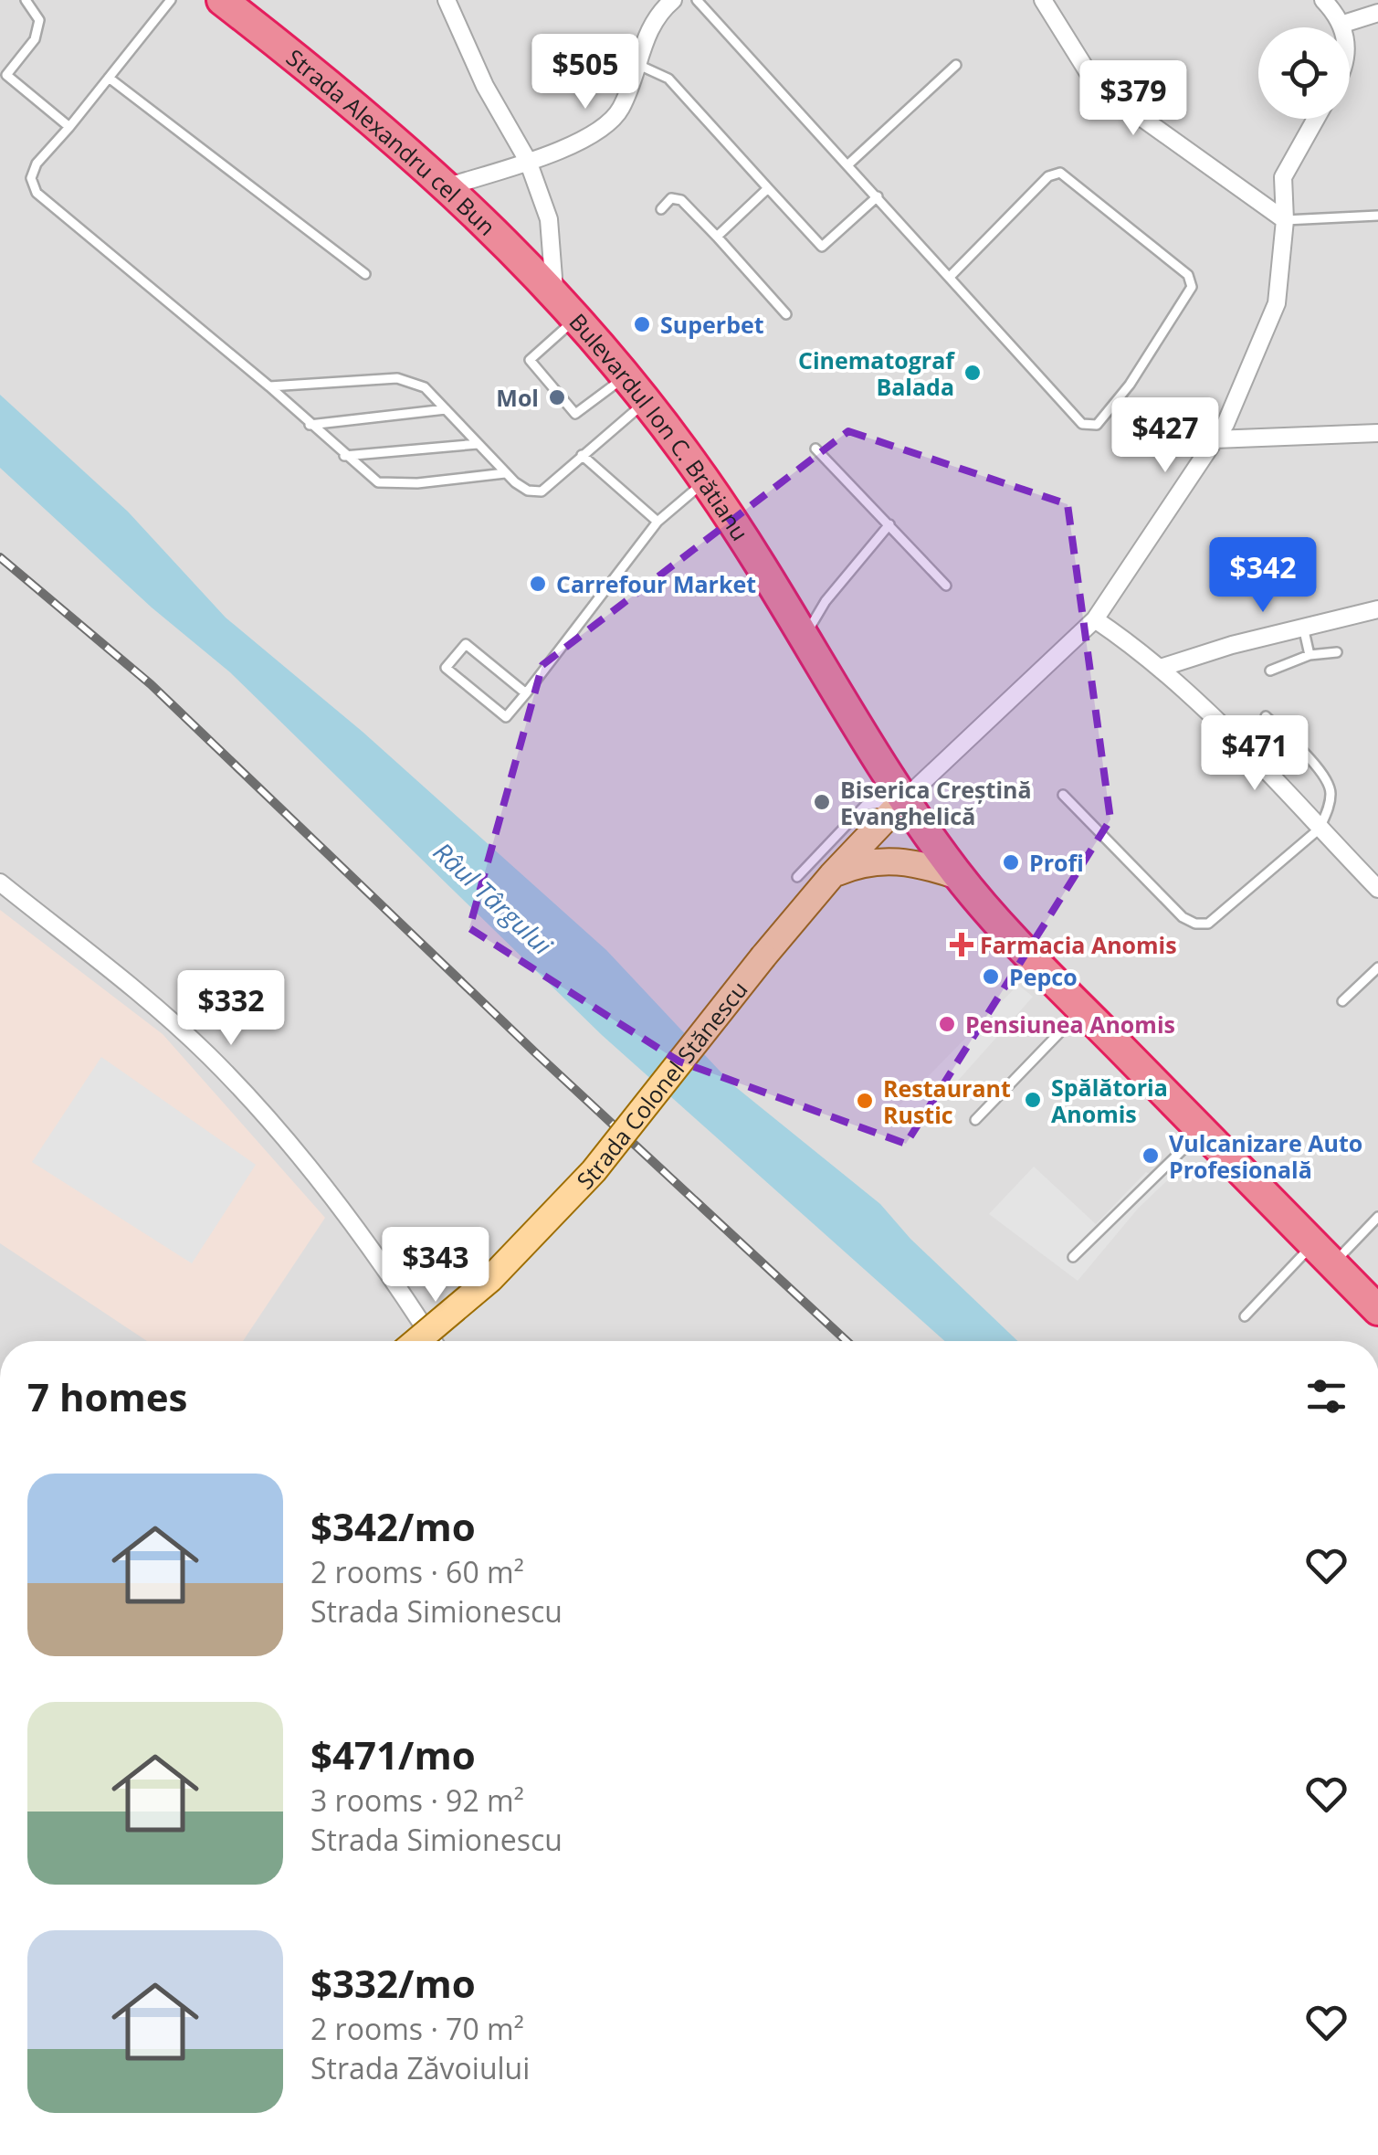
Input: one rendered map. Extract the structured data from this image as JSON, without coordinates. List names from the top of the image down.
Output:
{
  "streets": {
    "highway": ["Strada Alexandru cel Bun", "Bulevardul Ion C. Brătianu"],
    "main road": ["Strada Colonel Stănescu"]
  },
  "crossings": [
    ["Strada Alexandru cel Bun", "Bulevardul Ion C. Brătianu"],
    ["Bulevardul Ion C. Brătianu", "Strada Colonel Stănescu"]
  ],
  "water": ["Râul Târgului"],
  "places": {
    "other": [
      "Superbet",
      "Cinematograf Balada",
      "Mol",
      "Carrefour Market",
      "Biserica Creștină Evanghelică",
      "Profi",
      "Pepco",
      "Pensiunea Anomis",
      "Spălătoria Anomis",
      "Restaurant Rustic",
      "Vulcanizare Auto Profesională"
    ],
    "health": ["Farmacia Anomis"]
  },
  "page": {
    "price": [
      "$505",
      "$379",
      "$427",
      "$342",
      "$471",
      "$332",
      "$343"
    ],
    "heading": "7 homes",
    "list": [
      {
        "name": "$342/mo",
        "note": "2 rooms · 60 m² · Strada Simionescu"
      },
      {
        "name": "$471/mo",
        "note": "3 rooms · 92 m² · Strada Simionescu"
      },
      {
        "name": "$332/mo",
        "note": "2 rooms · 70 m² · Strada Zăvoiului"
      }
    ]
  }
}
